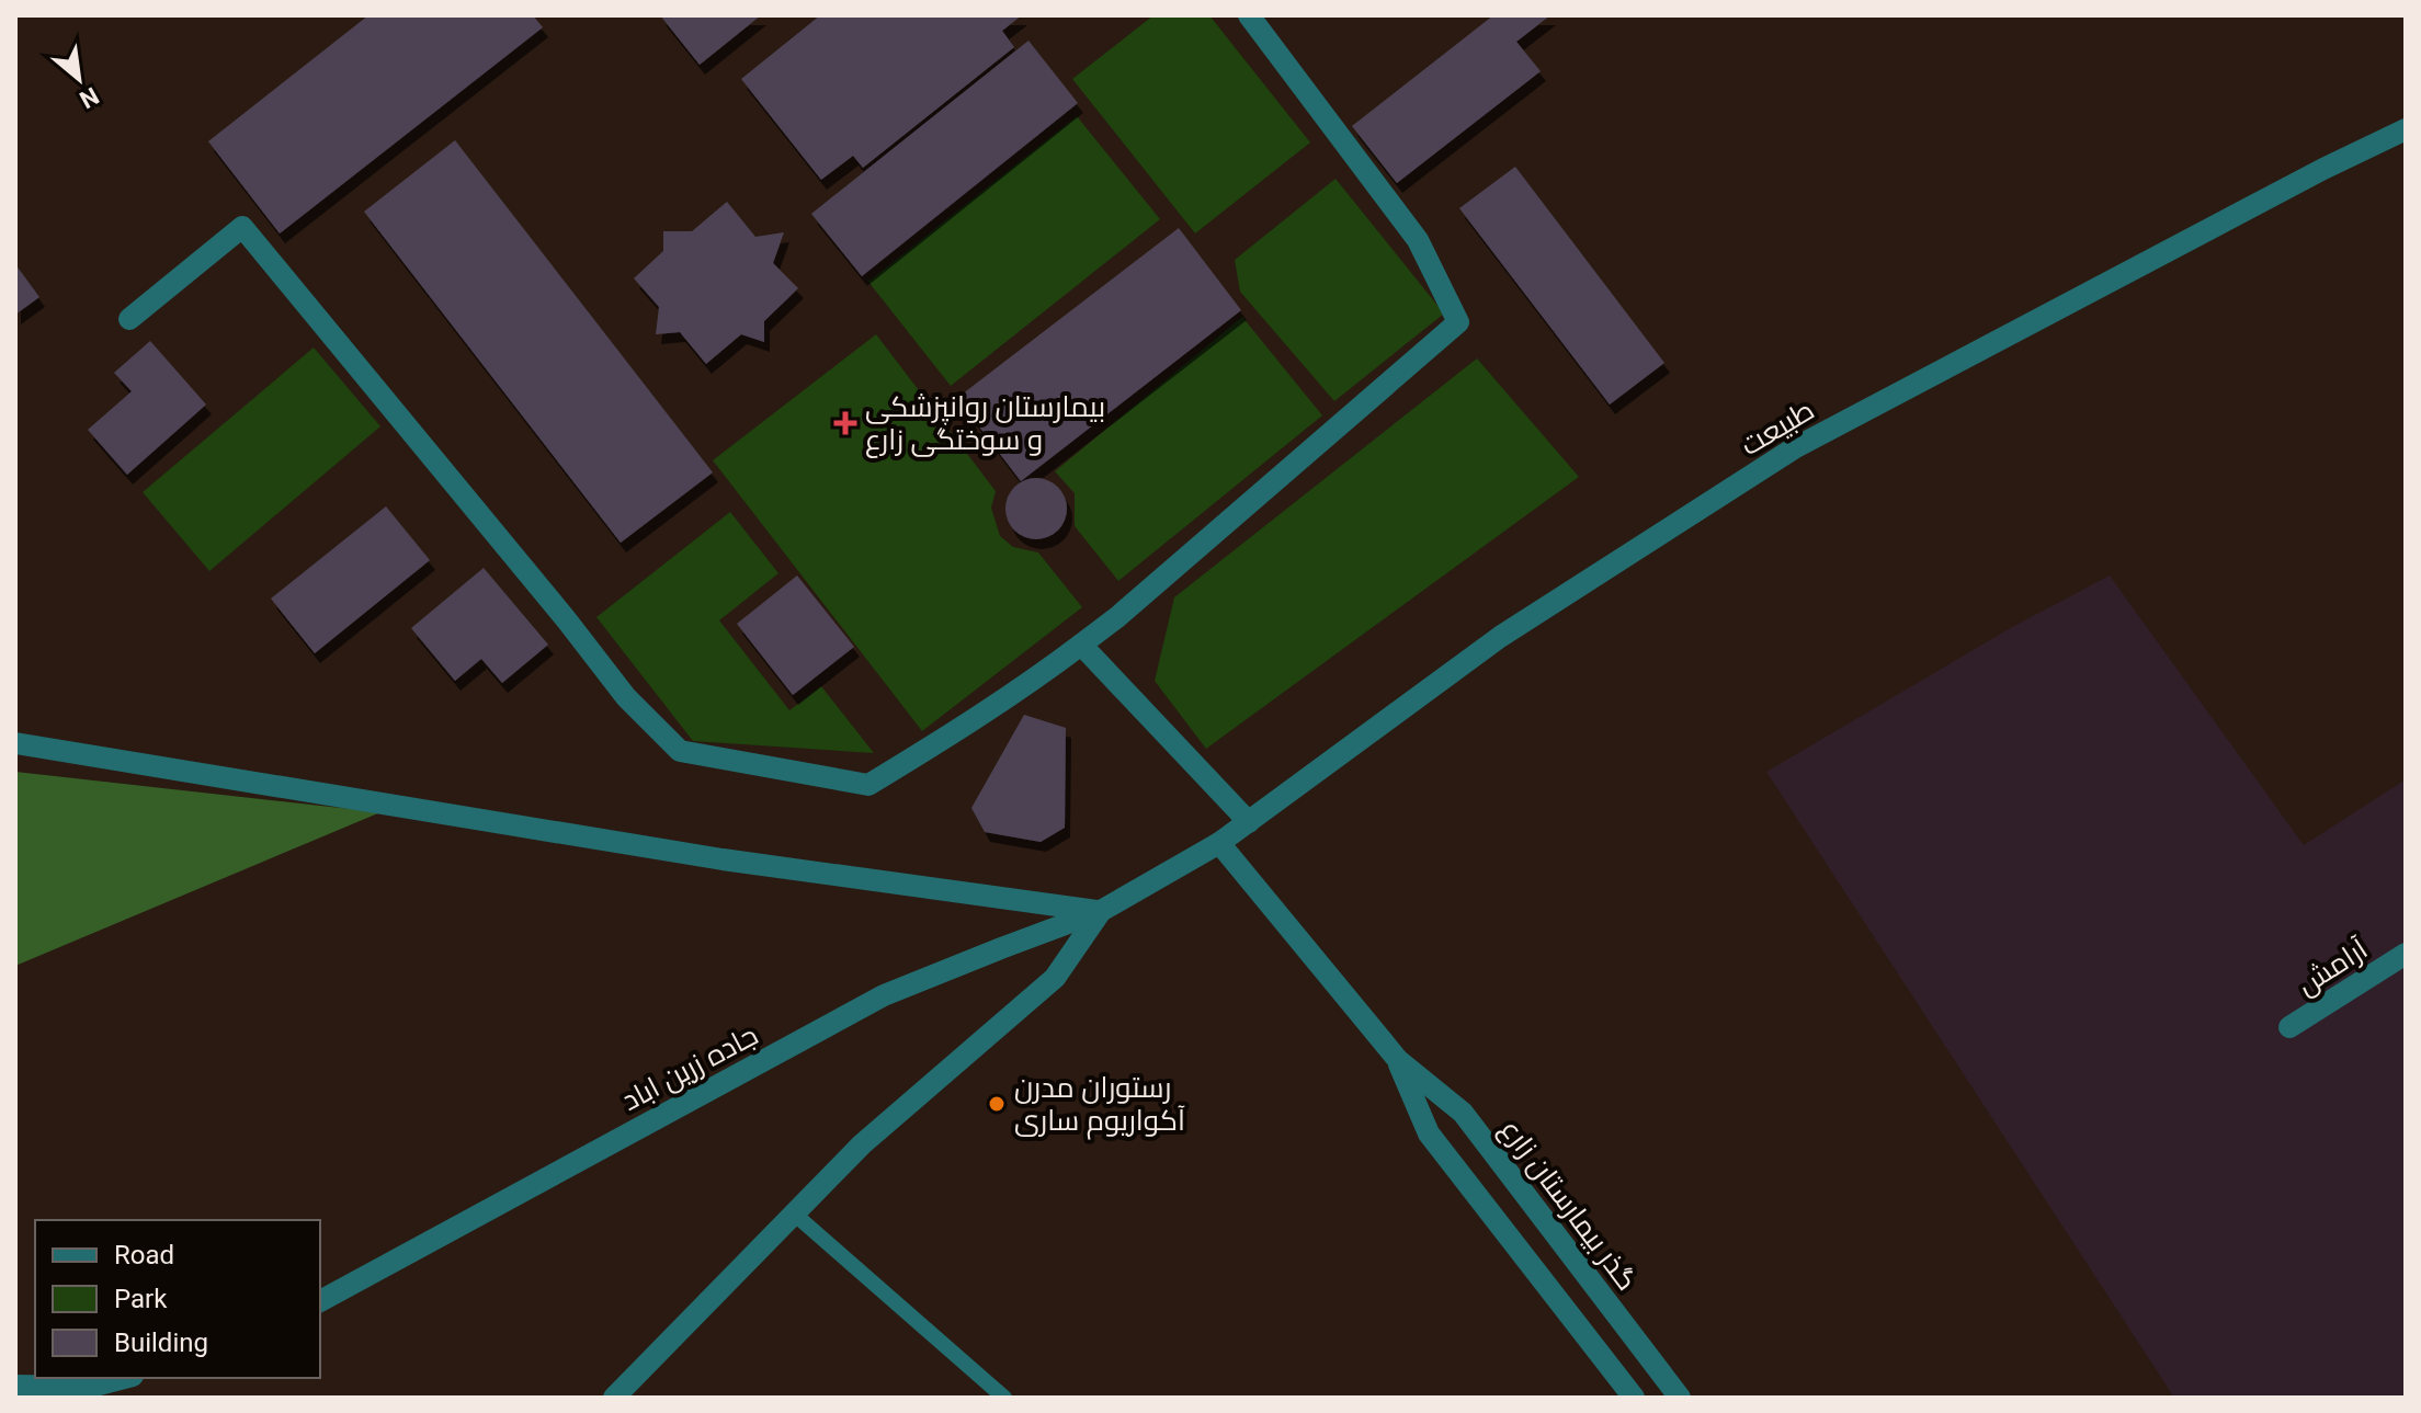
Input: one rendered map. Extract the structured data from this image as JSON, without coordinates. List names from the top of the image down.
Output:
{
  "streets": {
    "street": [
      "طبیعت",
      "آرامش",
      "جاده زرین اباد",
      "گذر بیمارستان زارع"
    ]
  },
  "crossings": [
    ["طبیعت", "جاده زرین اباد"],
    ["طبیعت", "گذر بیمارستان زارع"],
    ["جاده زرین اباد", "گذر بیمارستان زارع"]
  ],
  "places": {
    "health": ["بیمارستان روانپزشکی و سوختگی زارع"],
    "other": ["رستوران مدرن آکواریوم ساری"]
  },
  "legend": ["Road", "Park", "Building"],
  "north": "bottom right"
}
